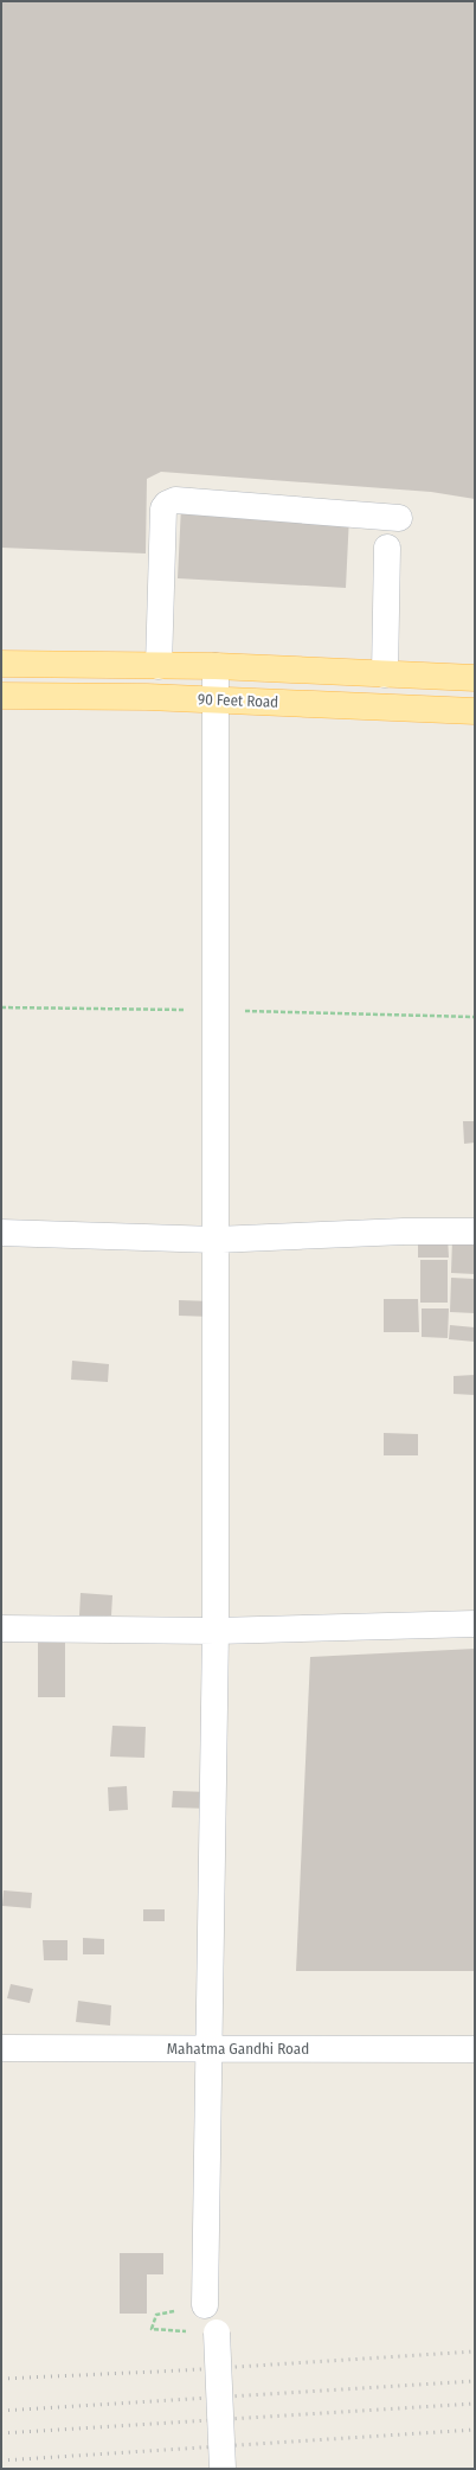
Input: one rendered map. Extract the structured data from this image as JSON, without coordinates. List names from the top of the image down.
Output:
{
  "streets": {
    "main road": ["90 Feet Road"],
    "street": ["Mahatma Gandhi Road"]
  }
}
